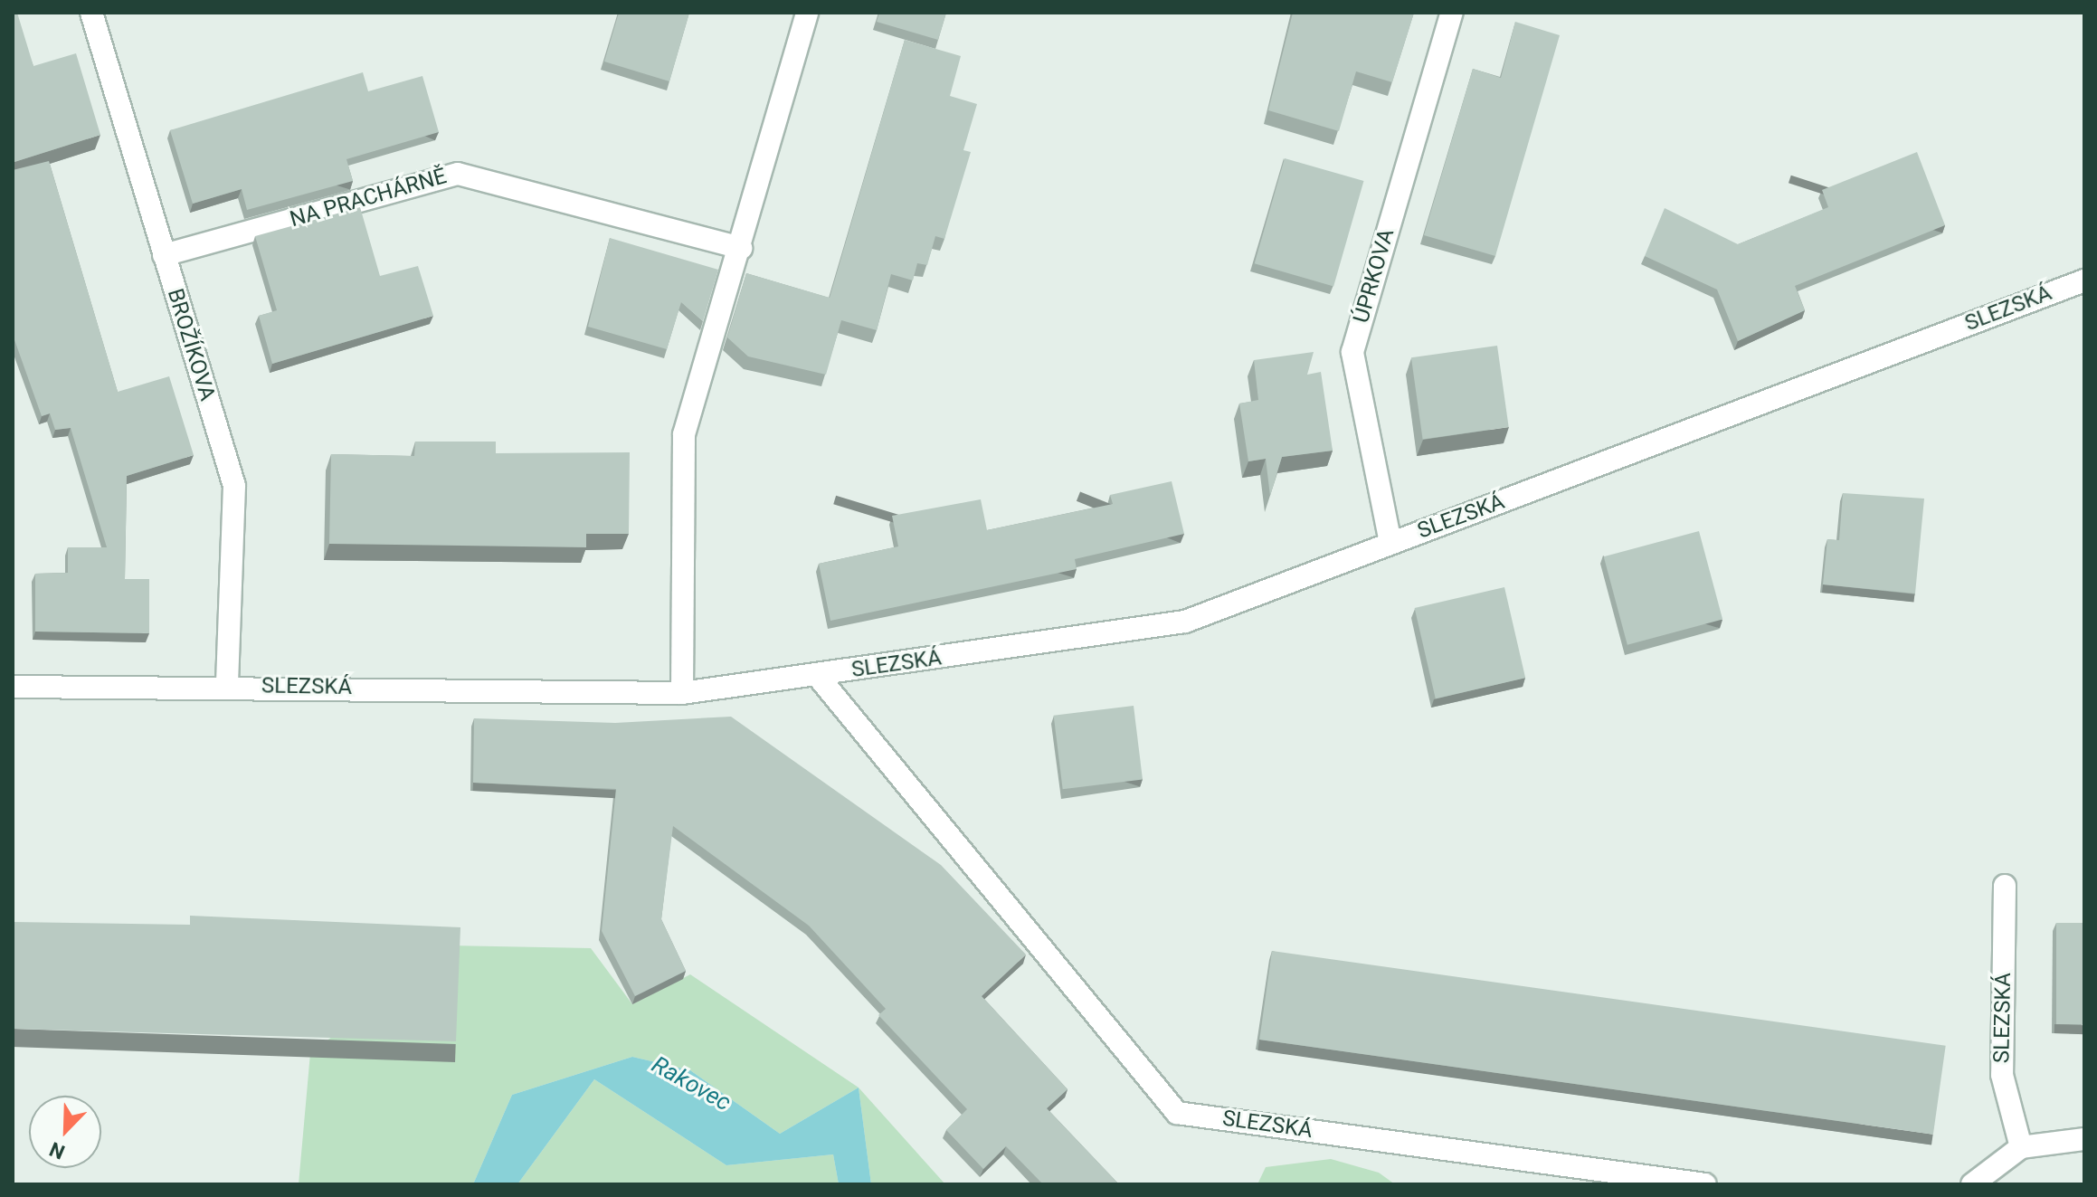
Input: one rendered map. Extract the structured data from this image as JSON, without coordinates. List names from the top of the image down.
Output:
{
  "streets": {
    "street": [
      "NA PRACHÁRNĚ",
      "ÚPRKOVA",
      "SLEZSKÁ",
      "BROŽÍKOVA"
    ]
  },
  "crossings": [
    ["NA PRACHÁRNĚ", "BROŽÍKOVA"],
    ["ÚPRKOVA", "SLEZSKÁ"],
    ["SLEZSKÁ", "BROŽÍKOVA"]
  ],
  "water": ["Rakovec"],
  "north": "bottom left"
}
